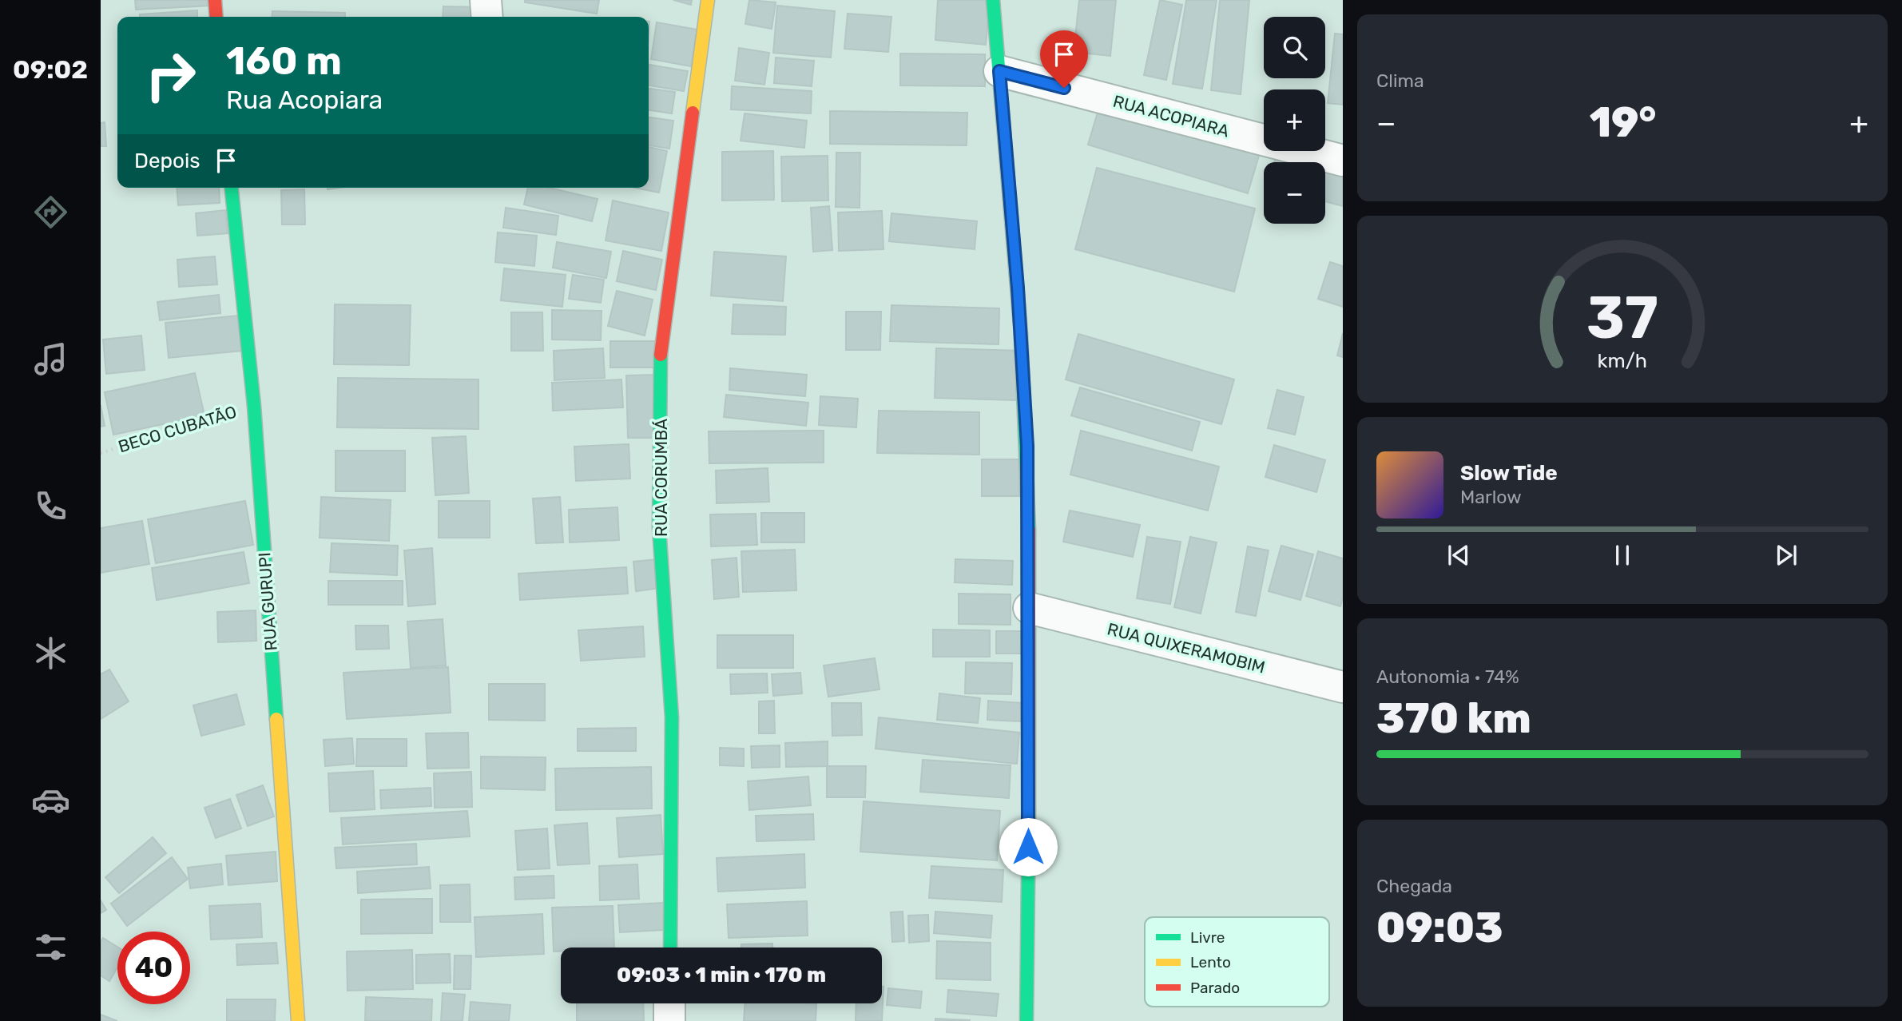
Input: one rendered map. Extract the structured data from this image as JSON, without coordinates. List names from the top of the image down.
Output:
{
  "streets": {
    "street": [
      "RUA ACOPIARA",
      "RUA CORUMBÁ",
      "RUA GURUPI",
      "RUA QUIXERAMOBIM"
    ],
    "path": ["BECO CUBATÃO"]
  },
  "crossings": [
    ["BECO CUBATÃO", "RUA GURUPI"]
  ],
  "legend": ["Livre", "Lento", "Parado"],
  "page": {
    "tabs": "09:02",
    "tile": [
      "Clima",
      ["Autonomia · 74%", "370 km"],
      ["Chegada", "09:03"]
    ],
    "map_buttons": ["+", "−"],
    "turn": ["160 m", "Rua Acopiara"],
    "heat": ["−", "19°", "+"],
    "then": "Depois",
    "song": ["Slow Tide", "Marlow"],
    "limit": "40",
    "trip": "09:03 · 1 min · 170 m",
    "gauge": ["37", "km/h"]
  }
}
